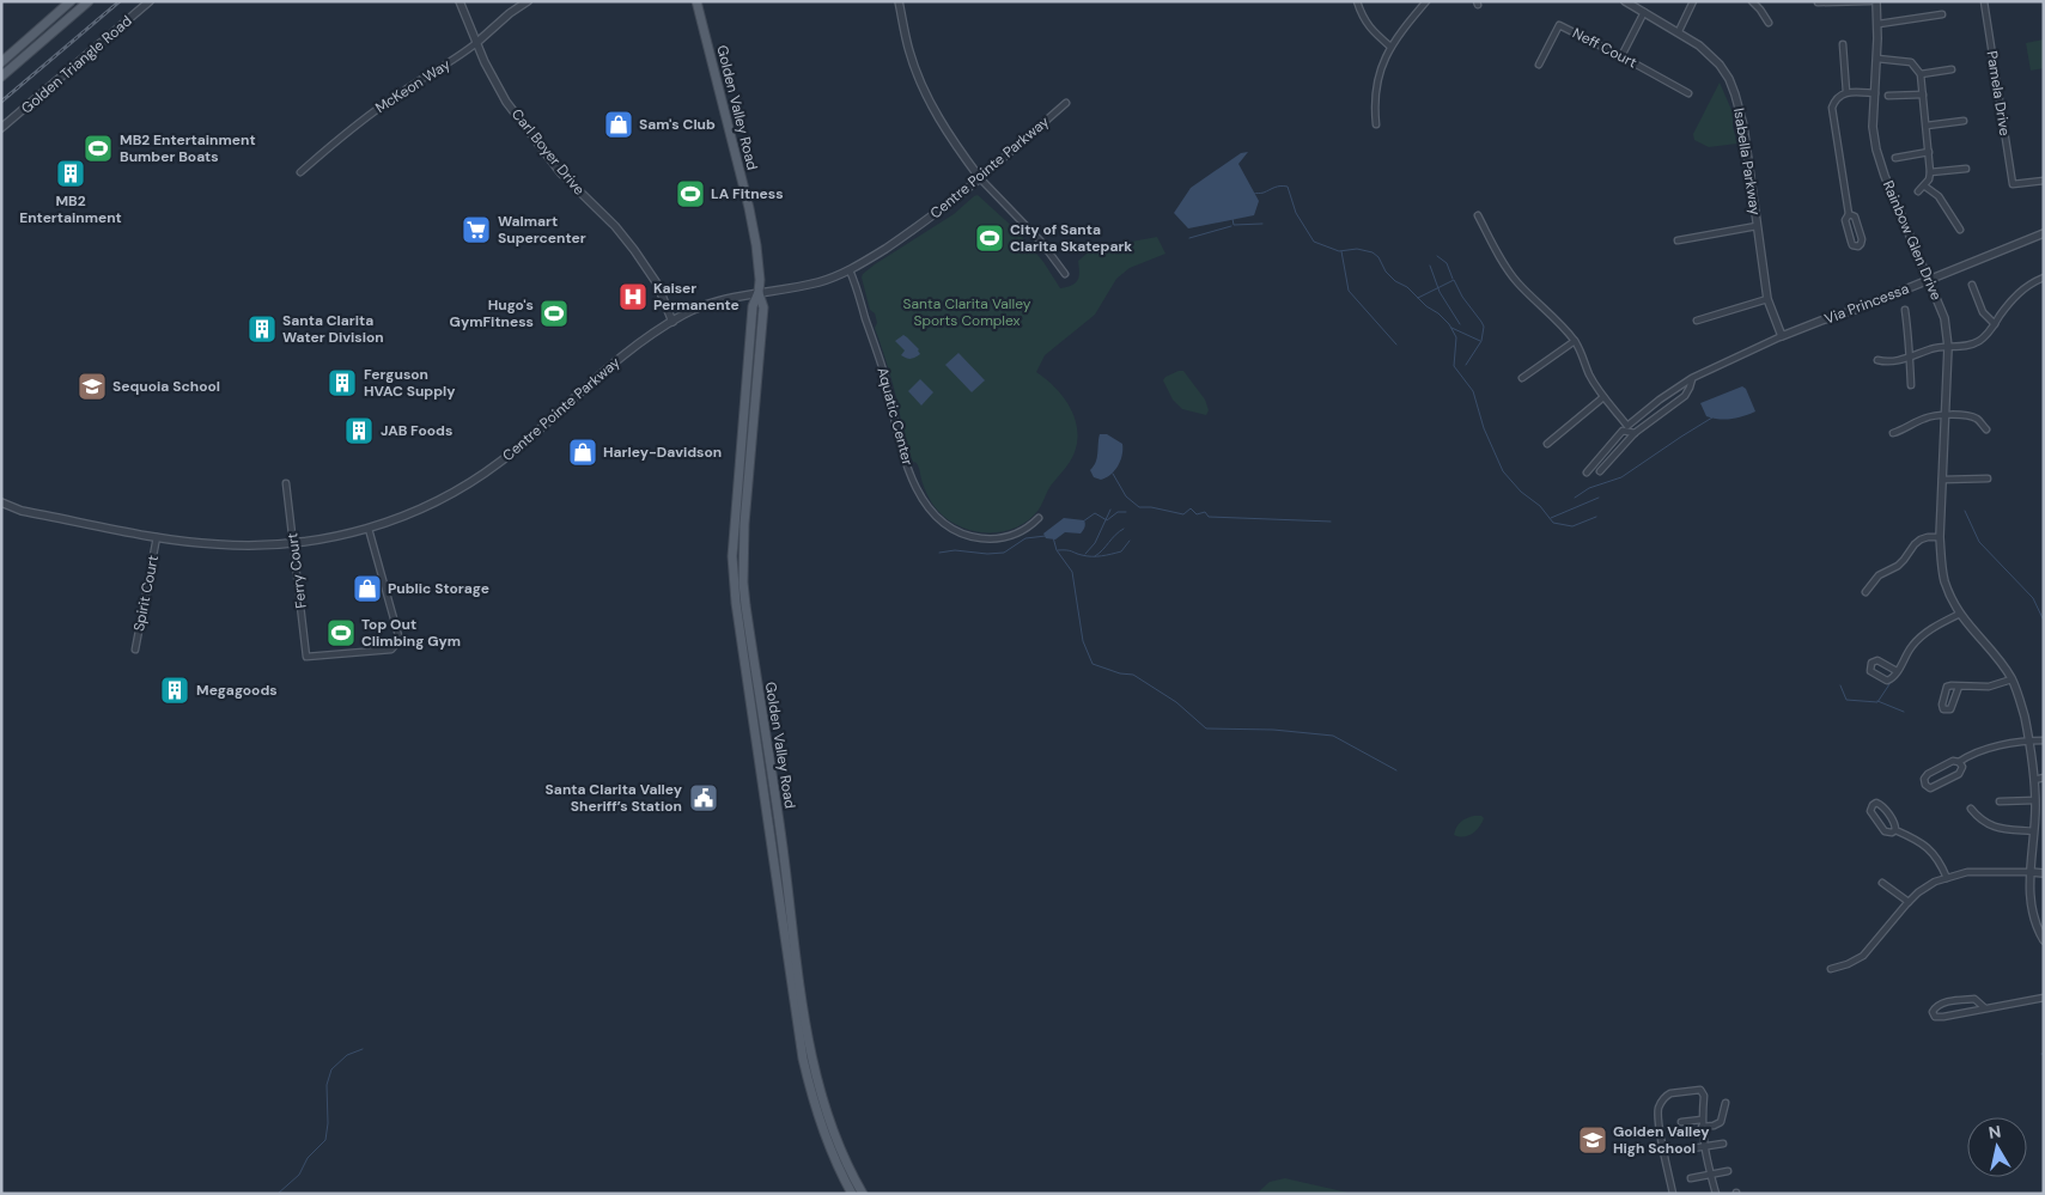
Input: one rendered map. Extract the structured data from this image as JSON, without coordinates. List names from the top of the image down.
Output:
{
  "streets": {
    "main road": ["Golden Valley Road"],
    "street": [
      "Neff Court",
      "Golden Triangle Road",
      "McKeon Way",
      "Pamela Drive",
      "Carl Boyer Drive",
      "Isabella Parkway",
      "Centre Pointe Parkway",
      "Rainbow Glen Drive",
      "Via Princessa",
      "Aquatic Center",
      "Ferry Court",
      "Spirit Court"
    ]
  },
  "crossings": [
    ["McKeon Way", "Carl Boyer Drive"],
    ["Golden Valley Road", "Centre Pointe Parkway"],
    ["Carl Boyer Drive", "Centre Pointe Parkway"],
    ["Isabella Parkway", "Via Princessa"],
    ["Centre Pointe Parkway", "Aquatic Center"],
    ["Centre Pointe Parkway", "Ferry Court"],
    ["Centre Pointe Parkway", "Spirit Court"],
    ["Rainbow Glen Drive", "Via Princessa"]
  ],
  "parks": ["Santa Clarita Valley Sports Complex"],
  "places": {
    "shop": ["Sam's Club", "Harley-Davidson", "Public Storage"],
    "sports": [
      "MB2 Entertainment Bumber Boats",
      "LA Fitness",
      "City of Santa Clarita Skatepark",
      "Hugo's GymFitness",
      "Top Out Climbing Gym"
    ],
    "building": [
      "MB2 Entertainment",
      "Santa Clarita Water Division",
      "Ferguson HVAC Supply",
      "JAB Foods",
      "Megagoods"
    ],
    "supermarket": ["Walmart Supercenter"],
    "hospital": ["Kaiser Permanente"],
    "school or university": ["Sequoia School", "Golden Valley High School"],
    "public building": ["Santa Clarita Valley Sheriff’s Station"]
  },
  "north": "top"
}
